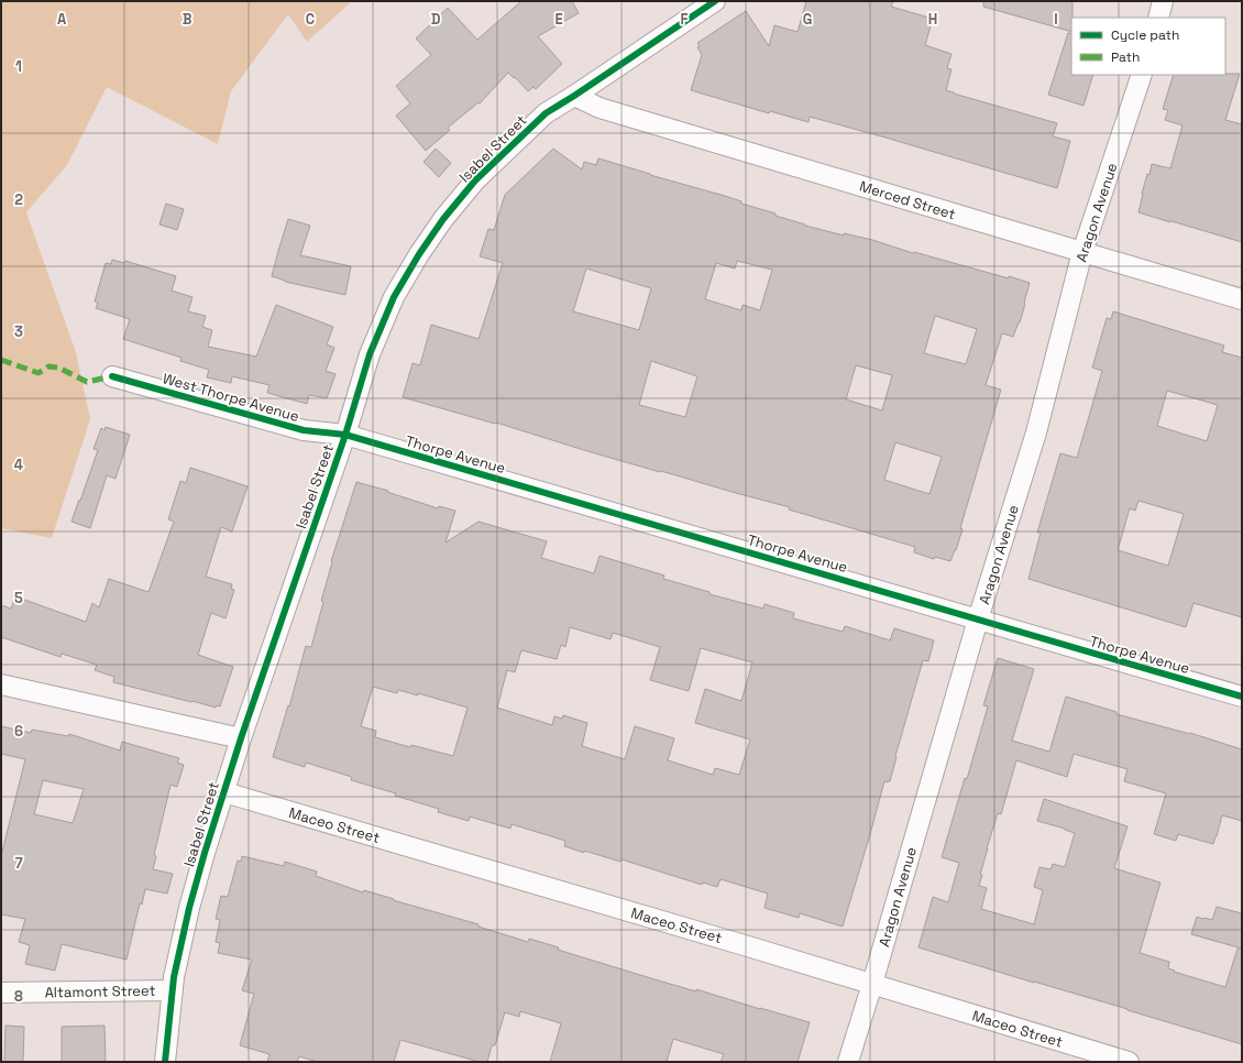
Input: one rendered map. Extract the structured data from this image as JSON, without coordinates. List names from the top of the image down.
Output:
{
  "streets": {
    "street": [
      "Isabel Street",
      "Merced Street",
      "Aragon Avenue",
      "West Thorpe Avenue",
      "Thorpe Avenue",
      "Maceo Street",
      "Altamont Street"
    ]
  },
  "crossings": [
    ["Isabel Street", "Merced Street"],
    ["Isabel Street", "West Thorpe Avenue"],
    ["Isabel Street", "Thorpe Avenue"],
    ["Isabel Street", "Maceo Street"],
    ["Isabel Street", "Altamont Street"],
    ["Merced Street", "Aragon Avenue"],
    ["Aragon Avenue", "Thorpe Avenue"],
    ["Aragon Avenue", "Maceo Street"],
    ["West Thorpe Avenue", "Thorpe Avenue"]
  ],
  "legend": ["Cycle path", "Path"],
  "grid": {
    "columns": [
      "A",
      "B",
      "C",
      "D",
      "E",
      "F",
      "G",
      "H",
      "I"
    ],
    "rows": [
      "1",
      "2",
      "3",
      "4",
      "5",
      "6",
      "7",
      "8"
    ]
  }
}
